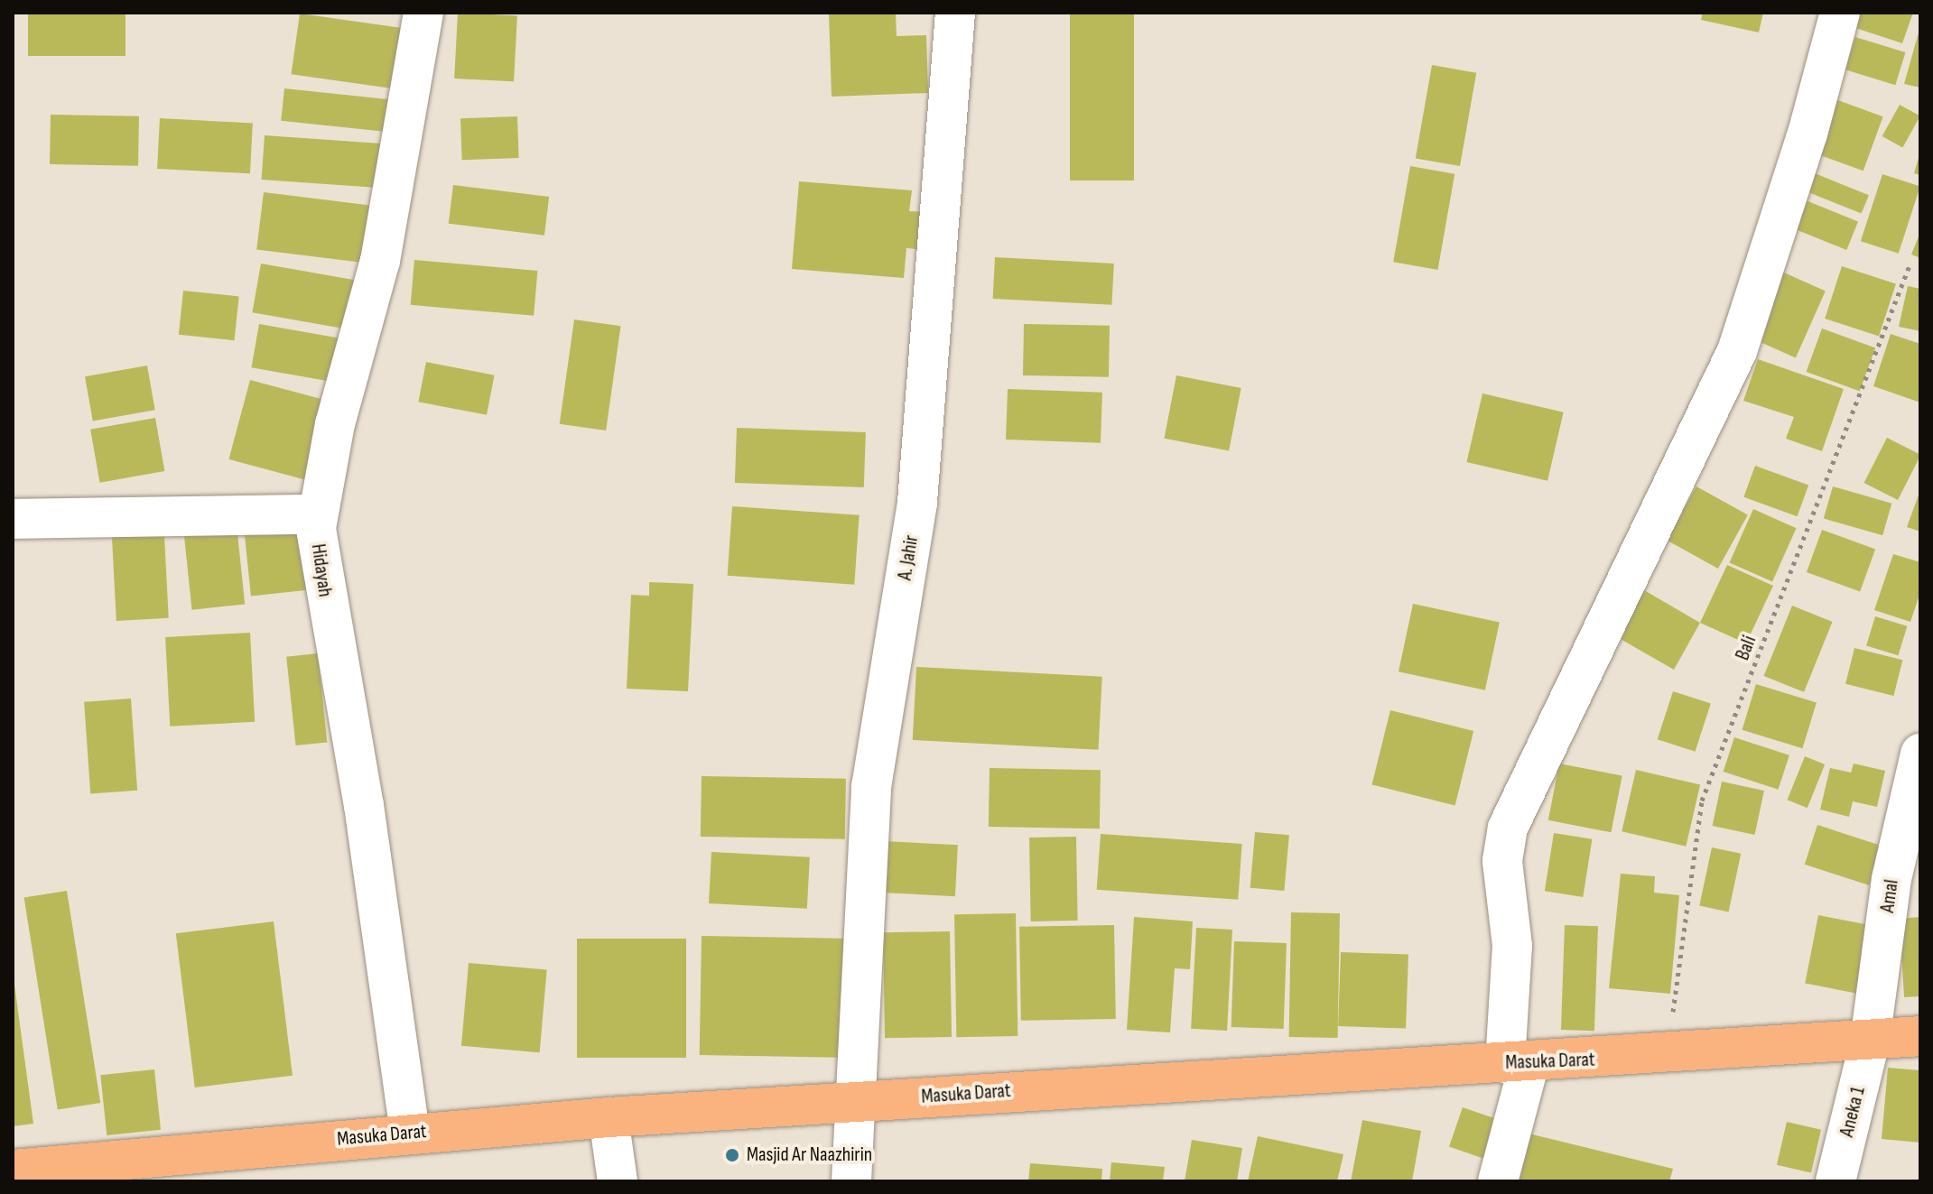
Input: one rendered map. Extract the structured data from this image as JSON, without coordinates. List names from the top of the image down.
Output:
{
  "streets": {
    "main road": ["Masuka Darat"],
    "street": [
      "A. Jahir",
      "Hidayah",
      "Amal",
      "Aneka 1"
    ],
    "path": ["Bali"]
  },
  "crossings": [
    ["A. Jahir", "Masuka Darat"],
    ["Hidayah", "Masuka Darat"],
    ["Bali", "Masuka Darat"],
    ["Amal", "Masuka Darat"],
    ["Amal", "Aneka 1"],
    ["Masuka Darat", "Aneka 1"]
  ],
  "places": ["Masjid Ar Naazhirin"]
}
